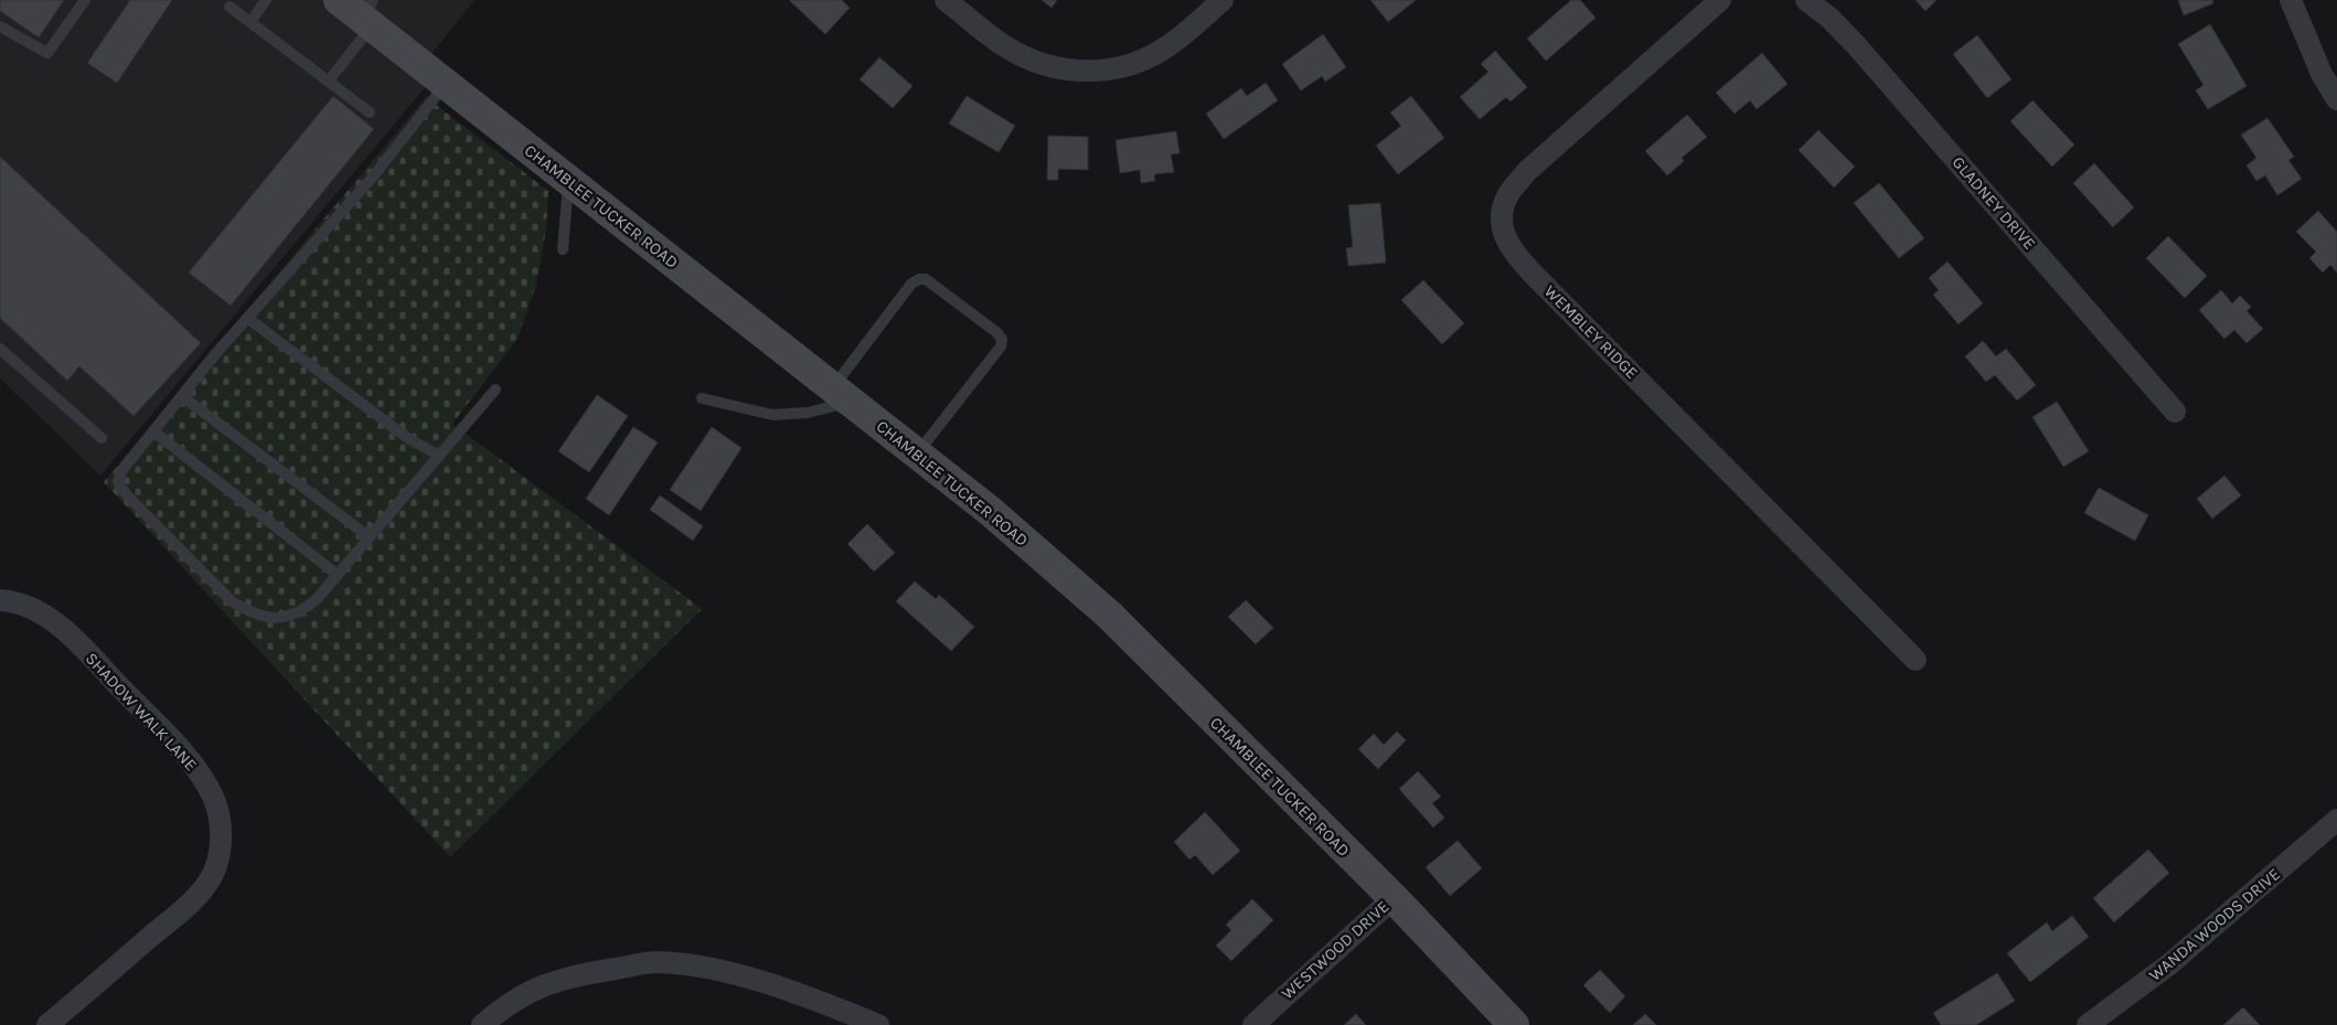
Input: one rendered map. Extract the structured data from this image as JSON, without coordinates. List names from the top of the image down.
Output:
{
  "streets": {
    "main road": ["CHAMBLEE TUCKER ROAD"],
    "street": [
      "GLADNEY DRIVE",
      "WEMBLEY RIDGE",
      "SHADOW WALK LANE",
      "WANDA WOODS DRIVE",
      "WESTWOOD DRIVE"
    ]
  },
  "crossings": [
    ["CHAMBLEE TUCKER ROAD", "WESTWOOD DRIVE"]
  ]
}
